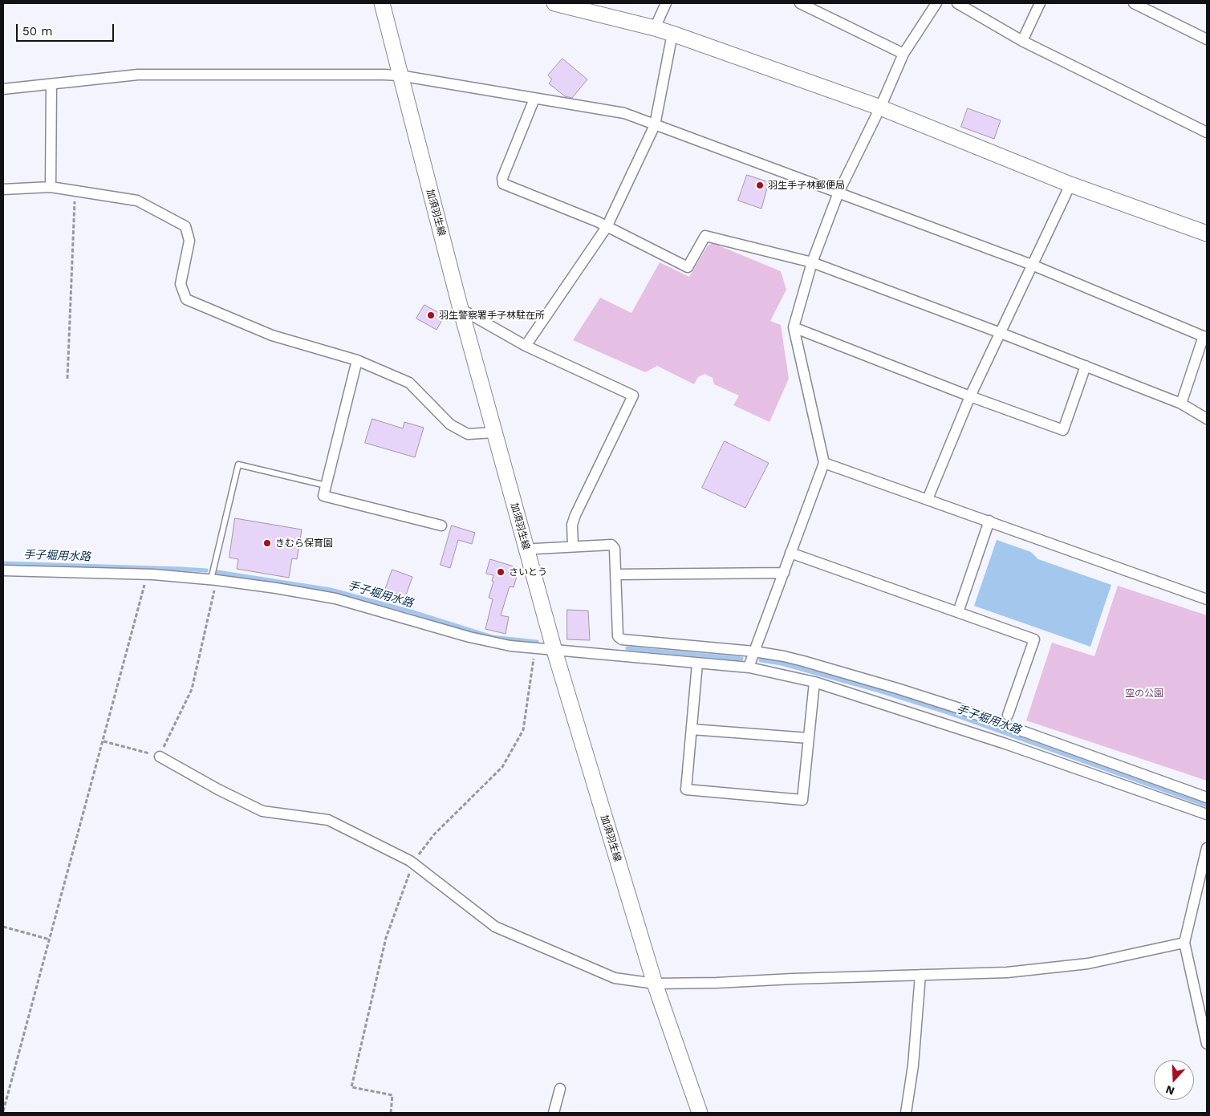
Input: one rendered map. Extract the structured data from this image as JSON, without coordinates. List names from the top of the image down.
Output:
{
  "streets": {
    "main road": ["加須羽生線"]
  },
  "water": ["手子堀用水路"],
  "parks": ["空の公園"],
  "places": [
    "羽生手子林郵便局",
    "羽生警察署手子林駐在所",
    "きむら保育園",
    "さいとう"
  ],
  "scale_bar": "50 m",
  "north": "bottom"
}
